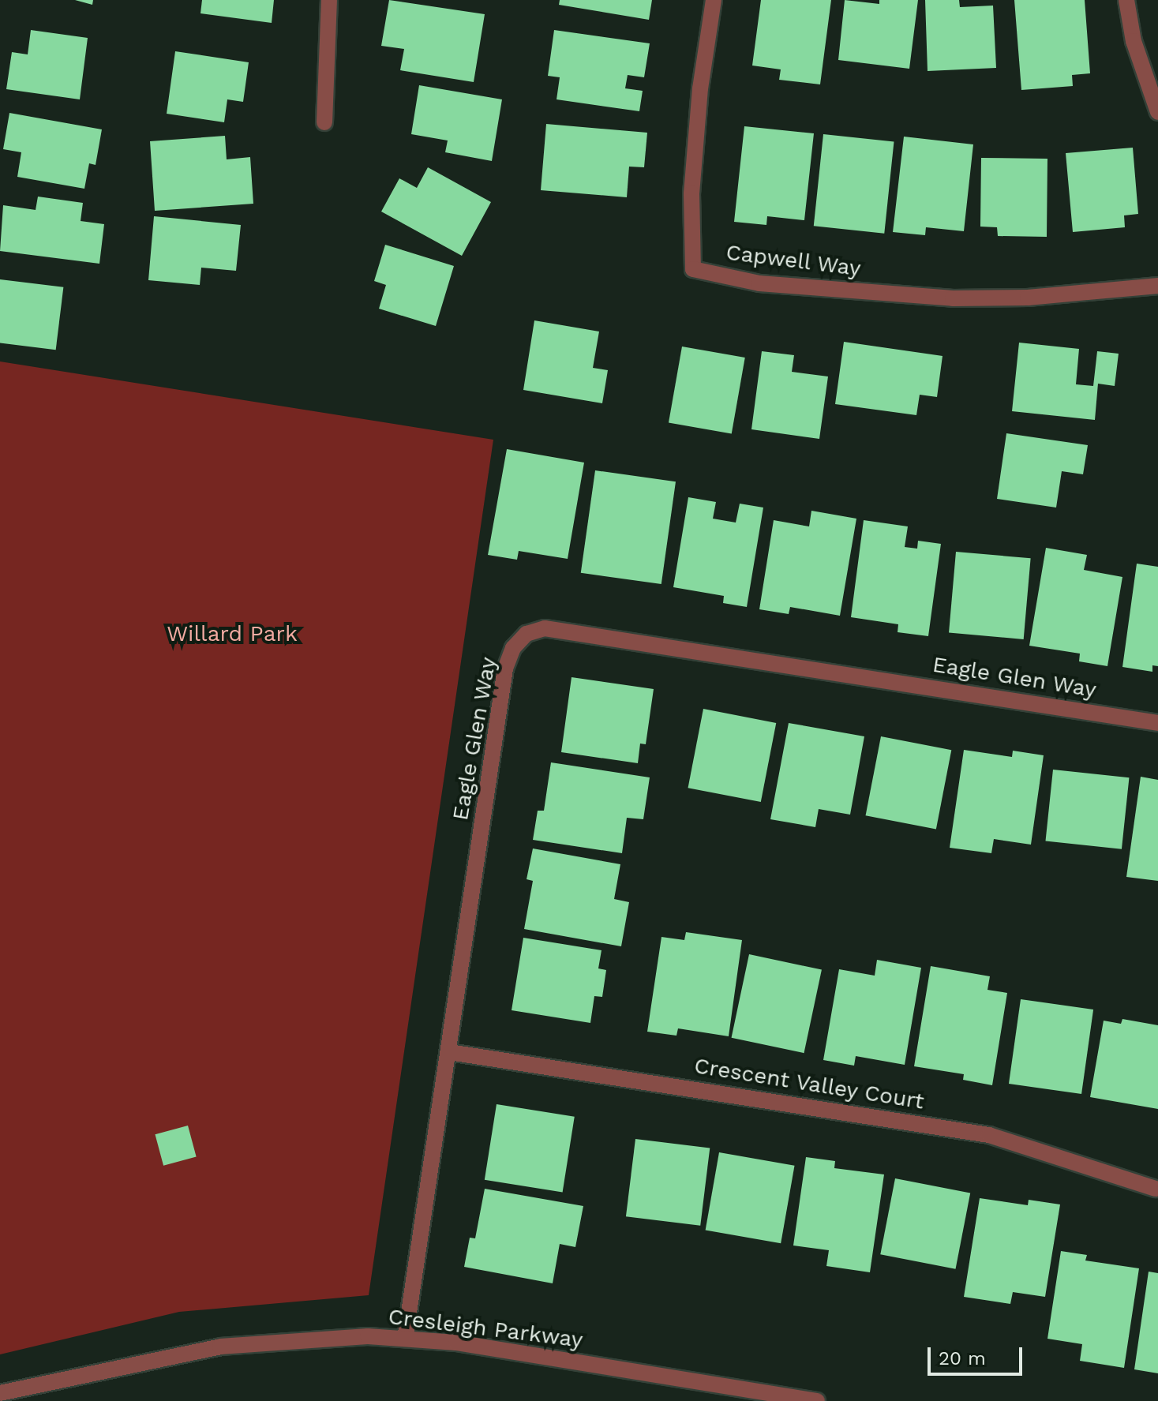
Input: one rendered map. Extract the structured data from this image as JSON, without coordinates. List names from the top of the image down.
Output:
{
  "streets": {
    "street": [
      "Capwell Way",
      "Eagle Glen Way",
      "Crescent Valley Court",
      "Cresleigh Parkway"
    ]
  },
  "crossings": [
    ["Eagle Glen Way", "Crescent Valley Court"],
    ["Eagle Glen Way", "Cresleigh Parkway"]
  ],
  "parks": ["Willard Park"],
  "scale_bar": "20 m"
}
